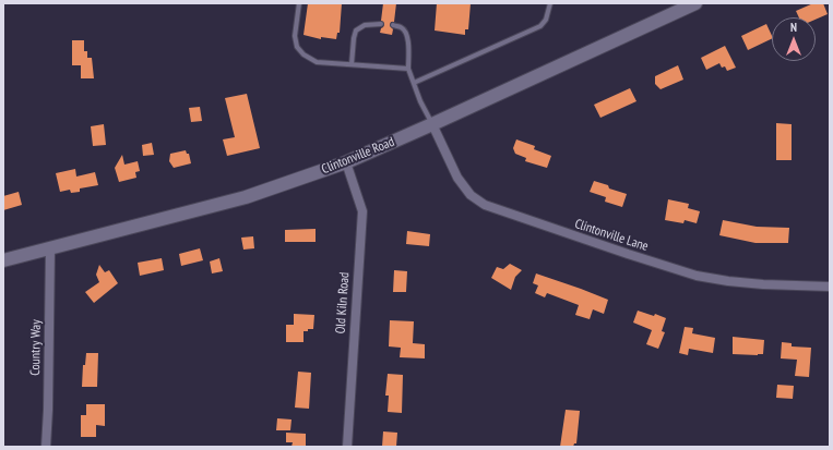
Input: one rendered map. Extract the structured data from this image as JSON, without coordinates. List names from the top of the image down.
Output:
{
  "streets": {
    "main road": ["Clintonville Road"],
    "street": ["Clintonville Lane", "Old Kiln Road", "Country Way"]
  },
  "crossings": [
    ["Clintonville Road", "Clintonville Lane"],
    ["Clintonville Road", "Old Kiln Road"],
    ["Clintonville Road", "Country Way"]
  ],
  "north": "top"
}
